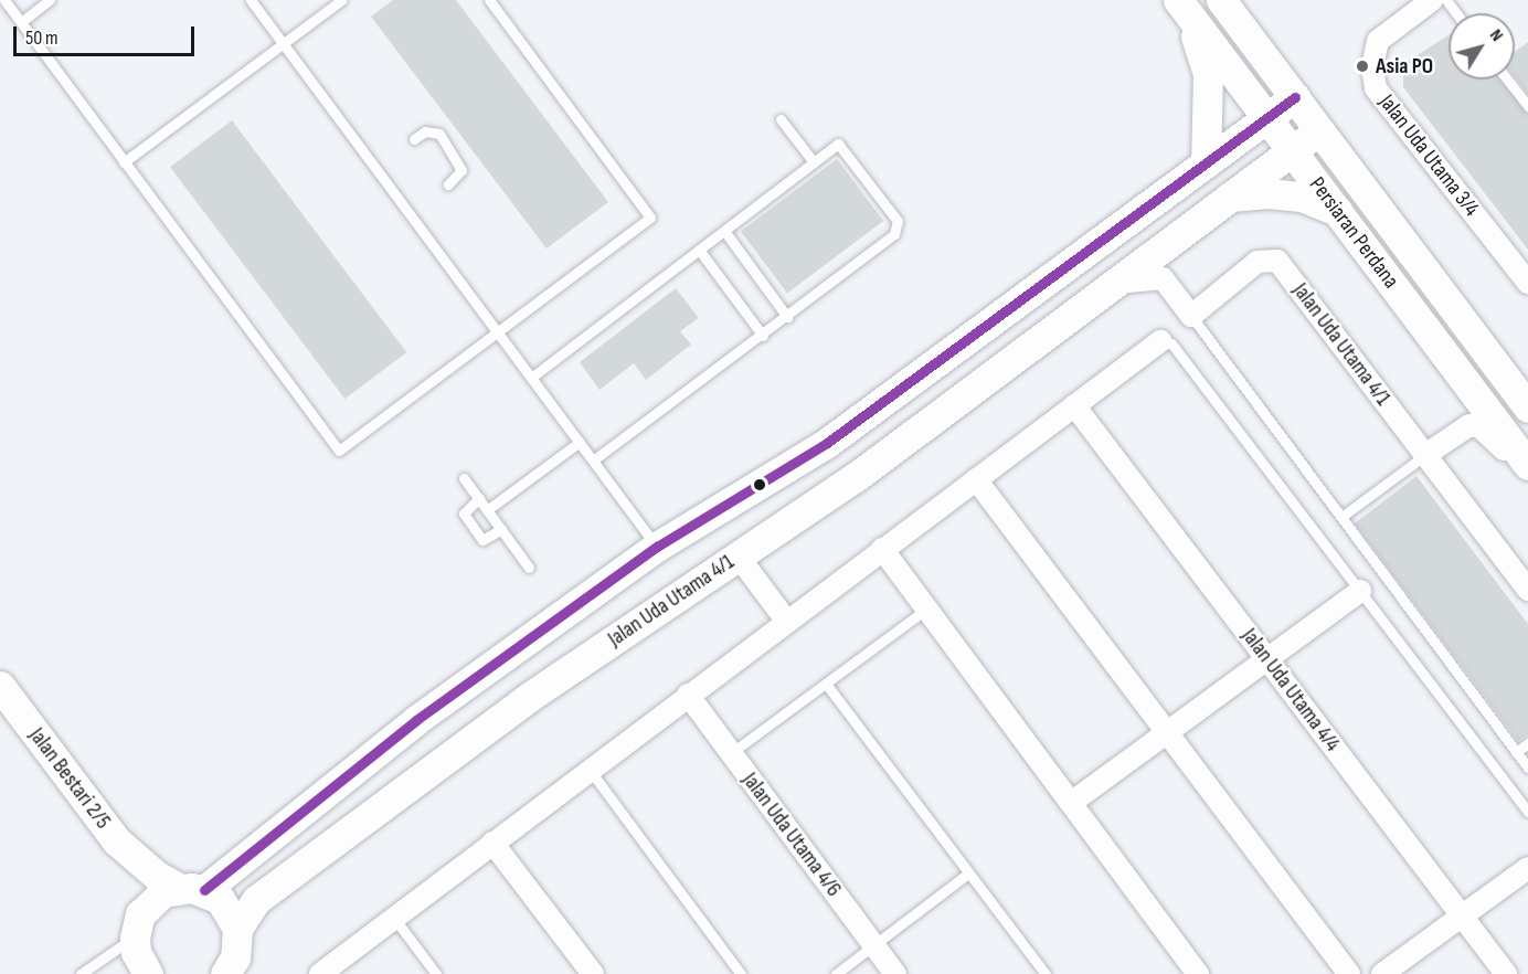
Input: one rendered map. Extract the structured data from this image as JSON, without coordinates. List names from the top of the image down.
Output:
{
  "streets": {
    "street": [
      "Jalan Uda Utama 3/4",
      "Persiaran Perdana",
      "Jalan Uda Utama 4/1",
      "Jalan Uda Utama 4/4",
      "Jalan Bestari 2/5",
      "Jalan Uda Utama 4/6"
    ]
  },
  "crossings": [
    ["Persiaran Perdana", "Jalan Uda Utama 4/1"],
    ["Jalan Uda Utama 4/1", "Jalan Bestari 2/5"]
  ],
  "places": ["Asia PO"],
  "scale_bar": "50 m",
  "north": "top right"
}
